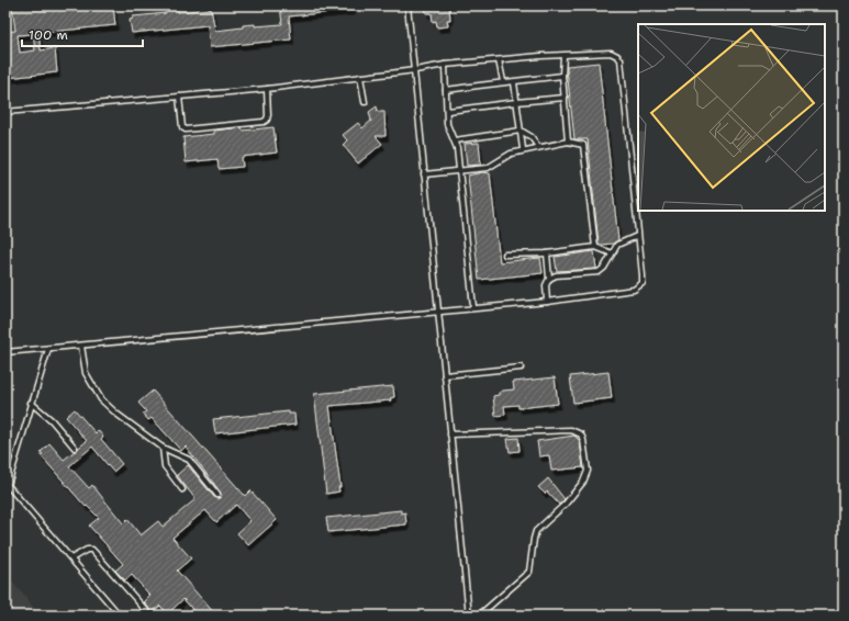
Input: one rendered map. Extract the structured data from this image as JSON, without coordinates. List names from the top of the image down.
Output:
{
  "scale_bar": "100 m"
}
